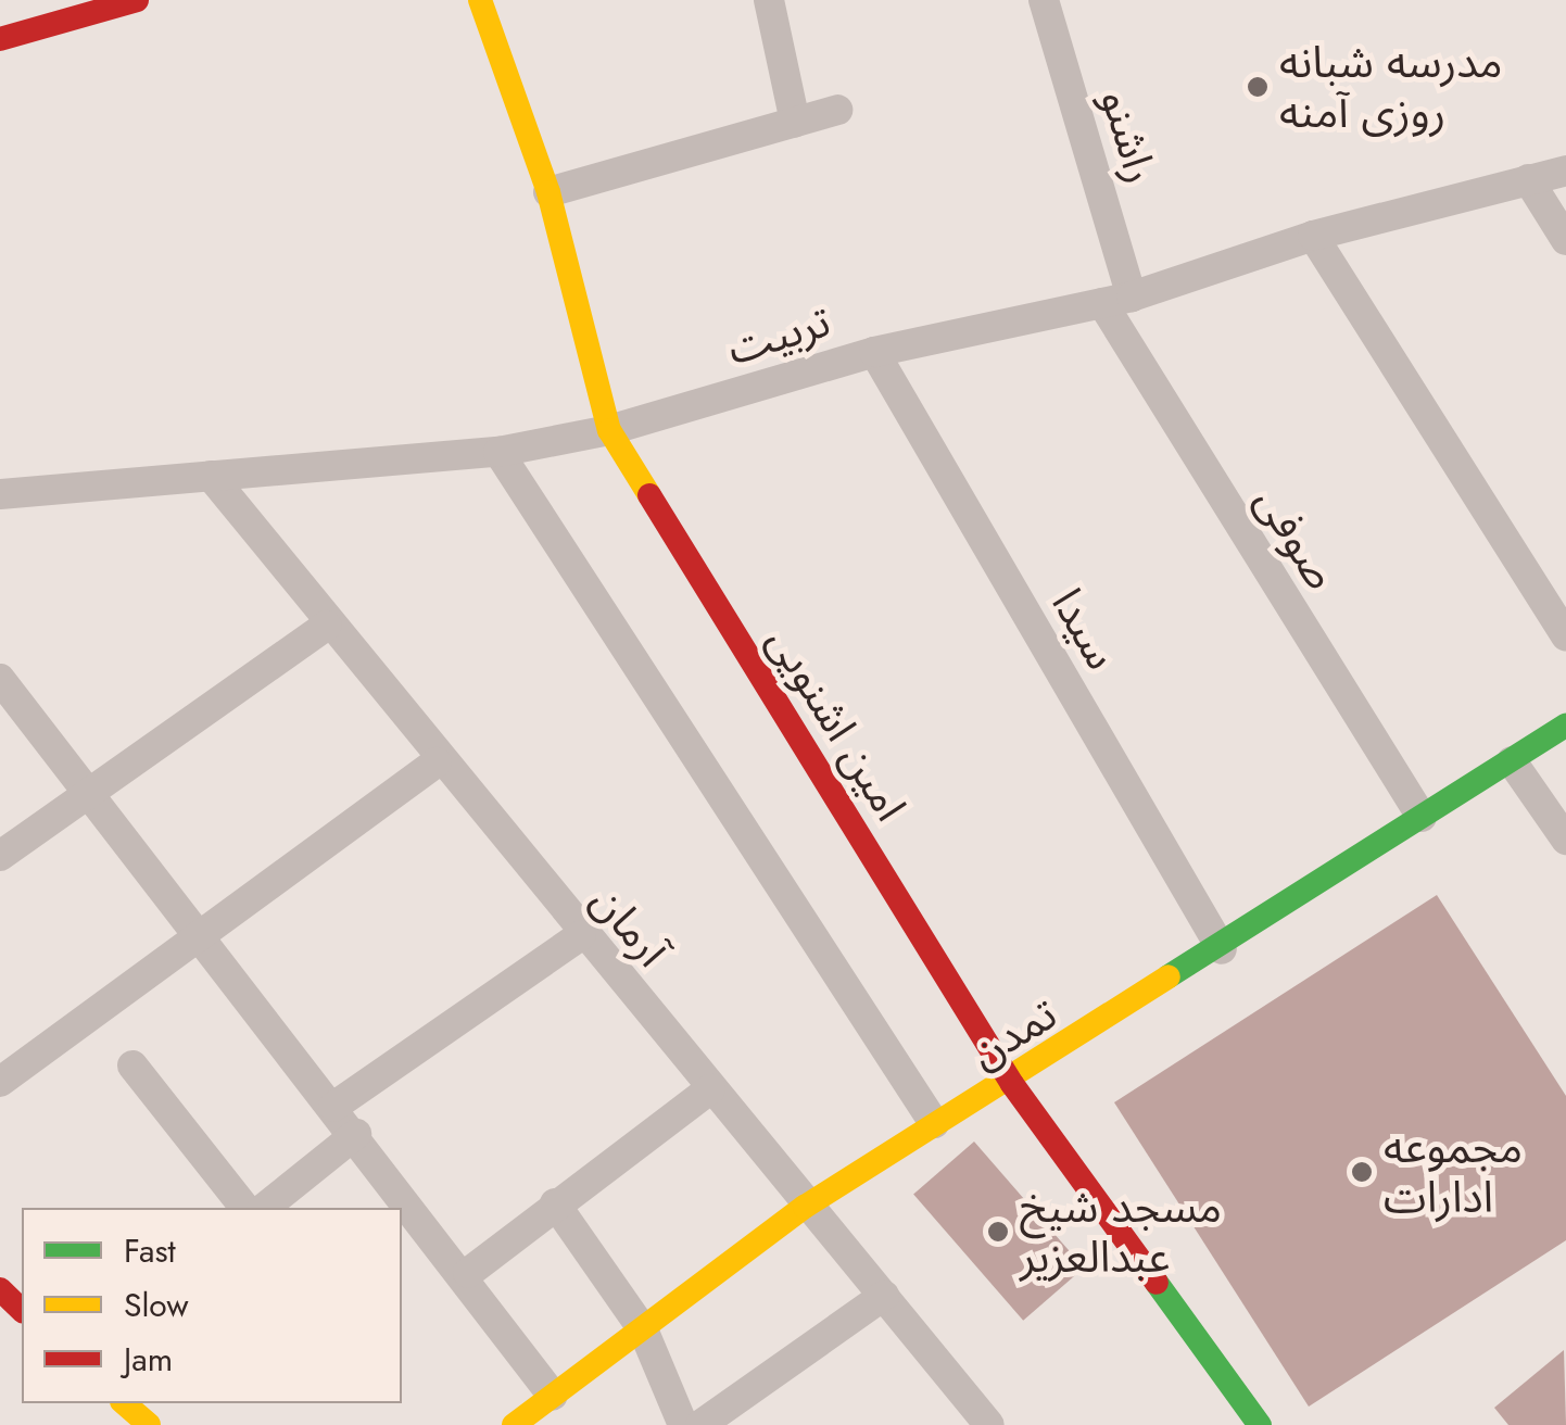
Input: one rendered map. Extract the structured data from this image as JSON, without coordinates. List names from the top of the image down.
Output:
{
  "streets": {
    "street": [
      "راشنو",
      "تربیت",
      "صوفی",
      "سیدا",
      "امین اشنویی",
      "آرمان",
      "تمدن"
    ]
  },
  "crossings": [
    ["راشنو", "تربیت"],
    ["راشنو", "صوفی"],
    ["تربیت", "صوفی"],
    ["تربیت", "سیدا"],
    ["تربیت", "امین اشنویی"],
    ["تربیت", "آرمان"],
    ["صوفی", "تمدن"],
    ["سیدا", "تمدن"],
    ["امین اشنویی", "تمدن"],
    ["آرمان", "تمدن"]
  ],
  "places": ["مدرسه شبانه روزی آمنه", "مجموعه ادارات", "مسجد شیخ عبدالعزیر"],
  "legend": ["Fast", "Slow", "Jam"]
}
